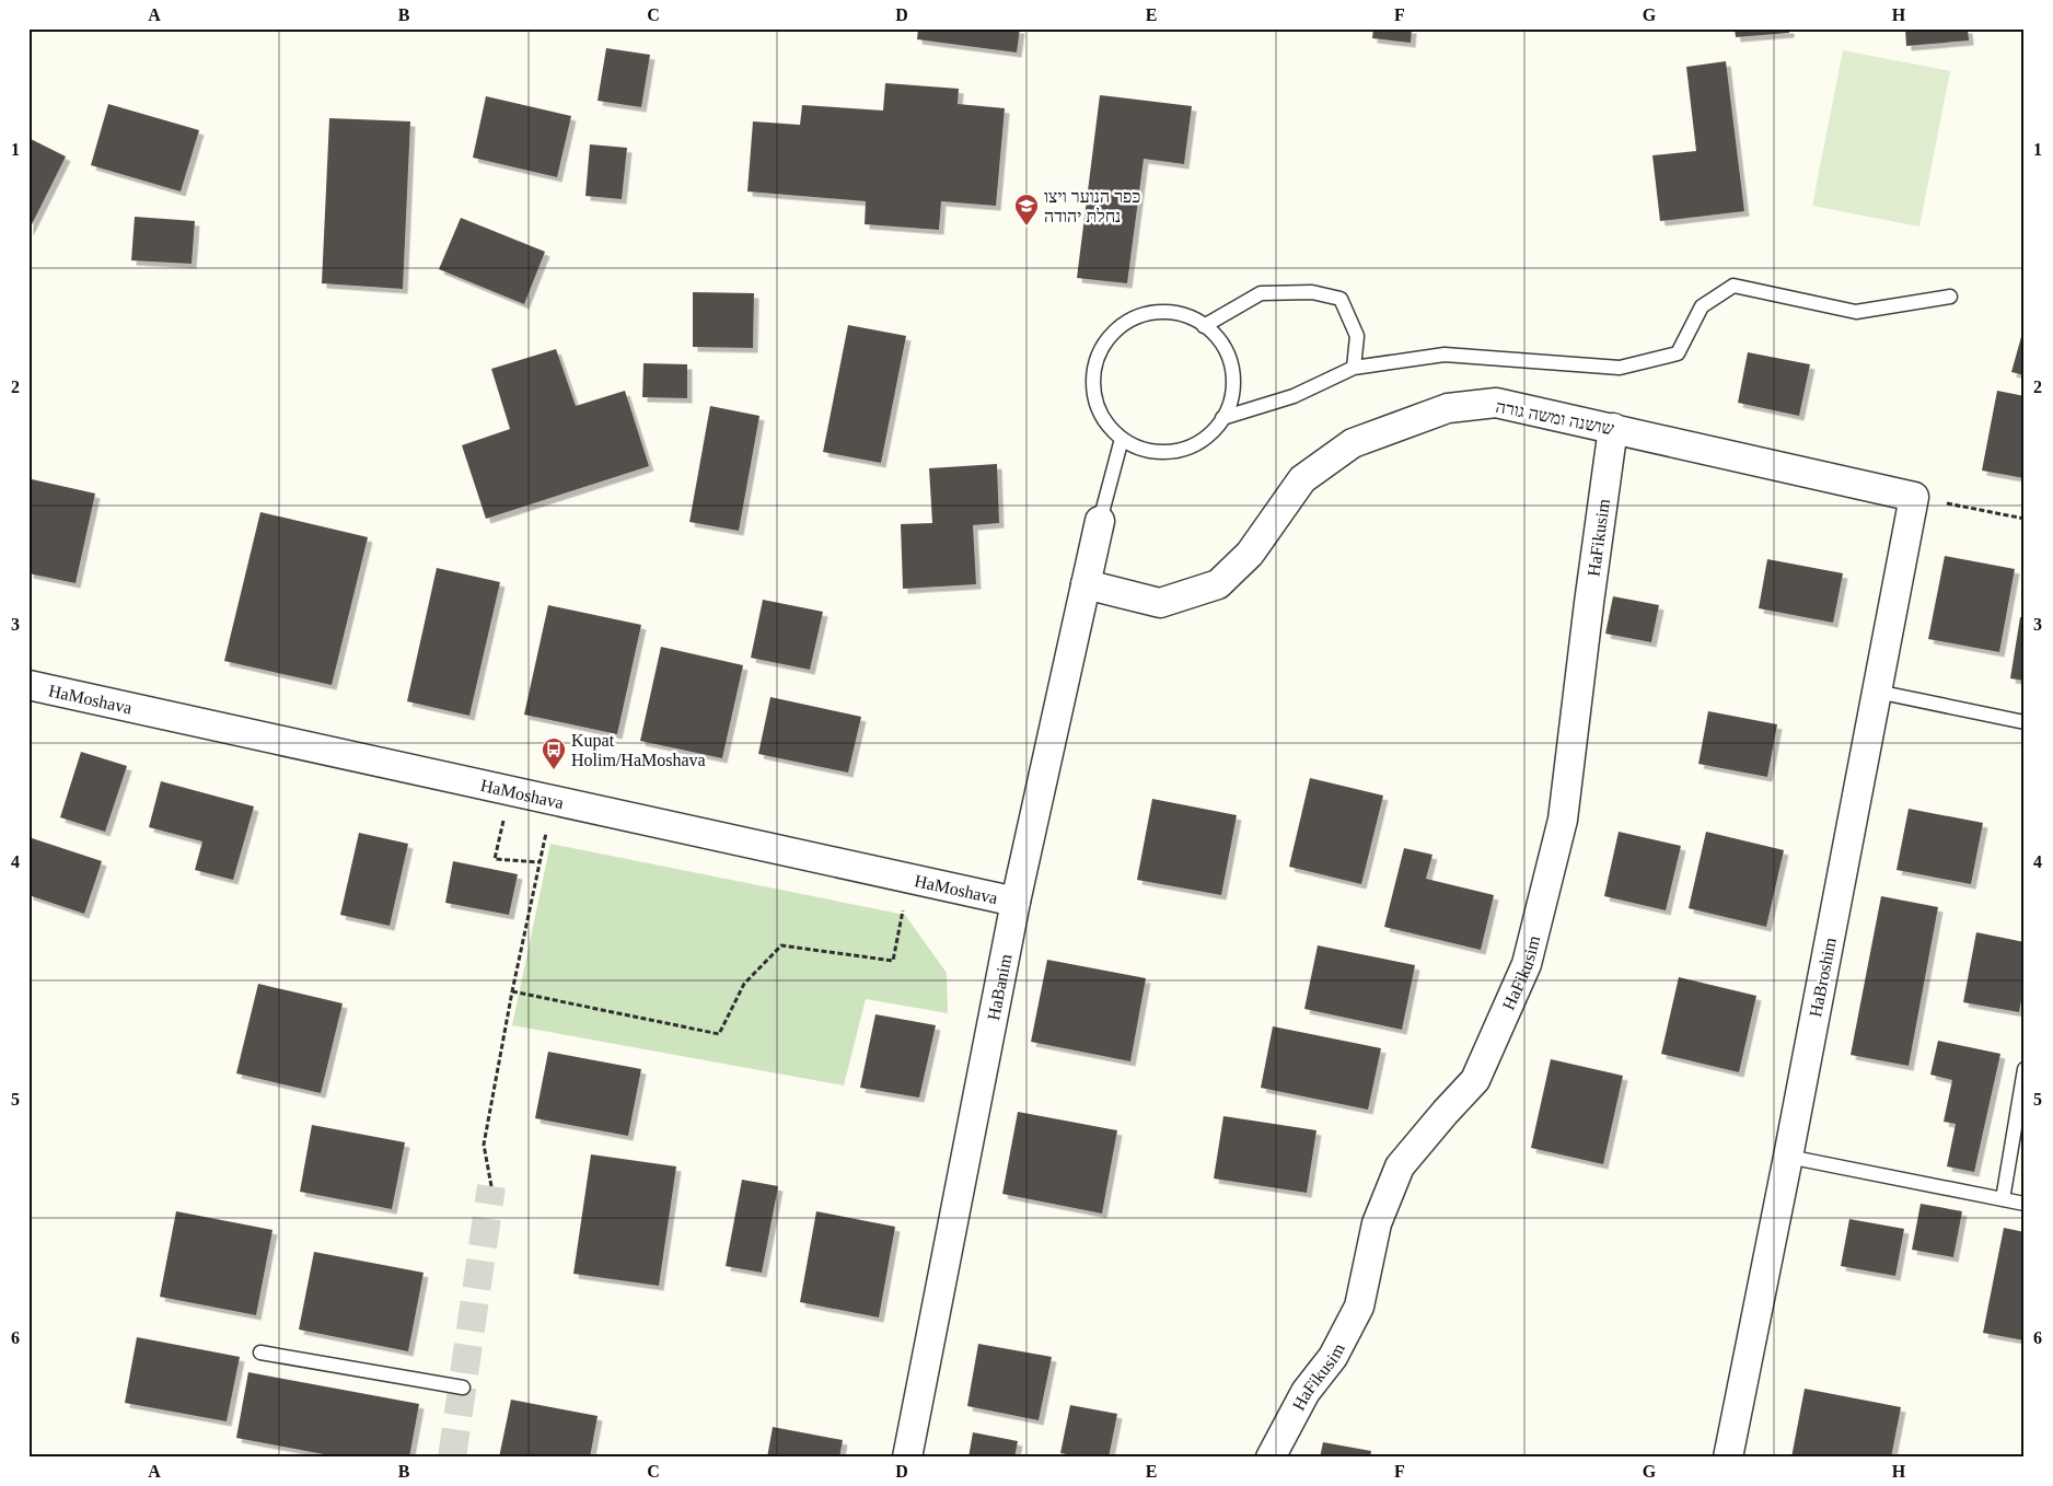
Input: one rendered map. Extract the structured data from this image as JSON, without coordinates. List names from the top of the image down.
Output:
{
  "streets": {
    "street": [
      "שושנה ומשה גורה",
      "HaFikusim",
      "HaMoshava",
      "HaBroshim",
      "HaBanim"
    ]
  },
  "crossings": [
    ["שושנה ומשה גורה", "HaFikusim"],
    ["שושנה ומשה גורה", "HaBroshim"],
    ["שושנה ומשה גורה", "HaBanim"],
    ["HaMoshava", "HaBanim"]
  ],
  "places": {
    "school or university": ["כפר הנוער ויצו נחלת יהודה"],
    "bus stop": ["Kupat Holim/HaMoshava"]
  },
  "grid": {
    "columns": [
      "A",
      "B",
      "C",
      "D",
      "E",
      "F",
      "G",
      "H"
    ],
    "rows": [
      "1",
      "2",
      "3",
      "4",
      "5",
      "6"
    ]
  }
}
